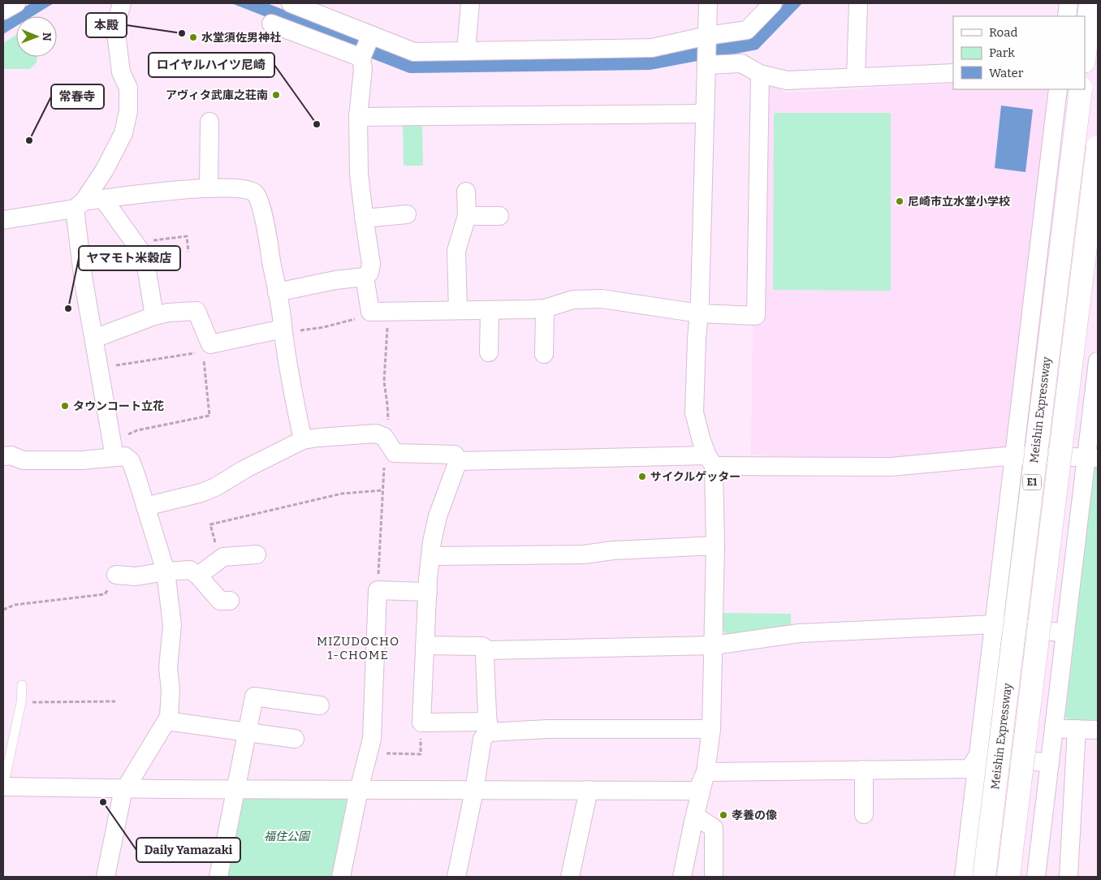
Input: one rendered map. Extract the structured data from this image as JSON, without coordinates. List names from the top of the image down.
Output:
{
  "streets": {
    "highway": ["Meishin Expressway", "E1"]
  },
  "districts": ["MIZUDOCHO 1-CHOME"],
  "parks": ["福住公園"],
  "places": [
    "本殿",
    "水堂須佐男神社",
    "アヴィタ武庫之荘南",
    "ロイヤルハイツ尼崎",
    "常春寺",
    "尼崎市立水堂小学校",
    "ヤマモト米穀店",
    "タウンコート立花",
    "サイクルゲッター",
    "Daily Yamazaki",
    "孝養の像"
  ],
  "legend": ["Road", "Park", "Water"],
  "north": "right"
}
